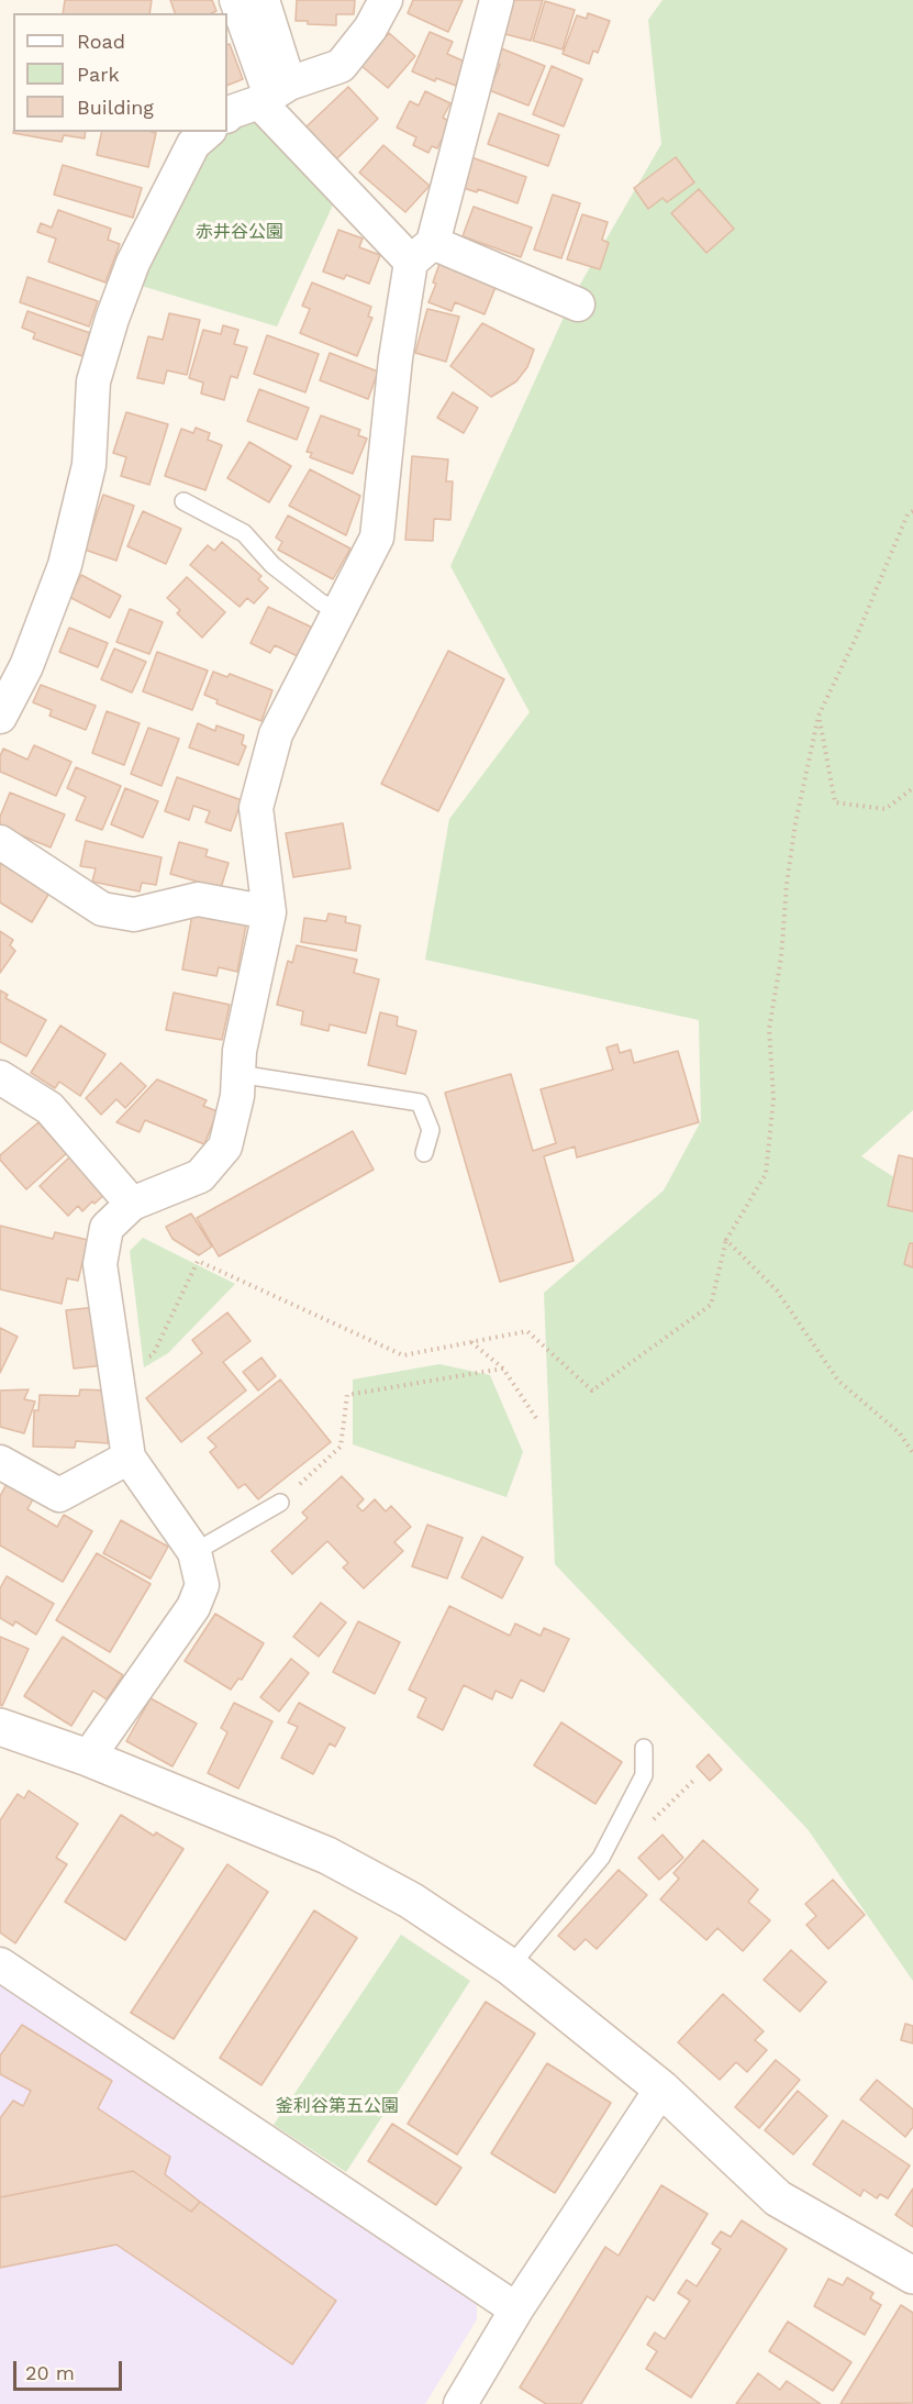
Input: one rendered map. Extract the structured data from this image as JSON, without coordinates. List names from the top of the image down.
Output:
{
  "parks": ["赤井谷公園", "釜利谷第五公園"],
  "legend": ["Road", "Park", "Building"],
  "scale_bar": "20 m"
}
